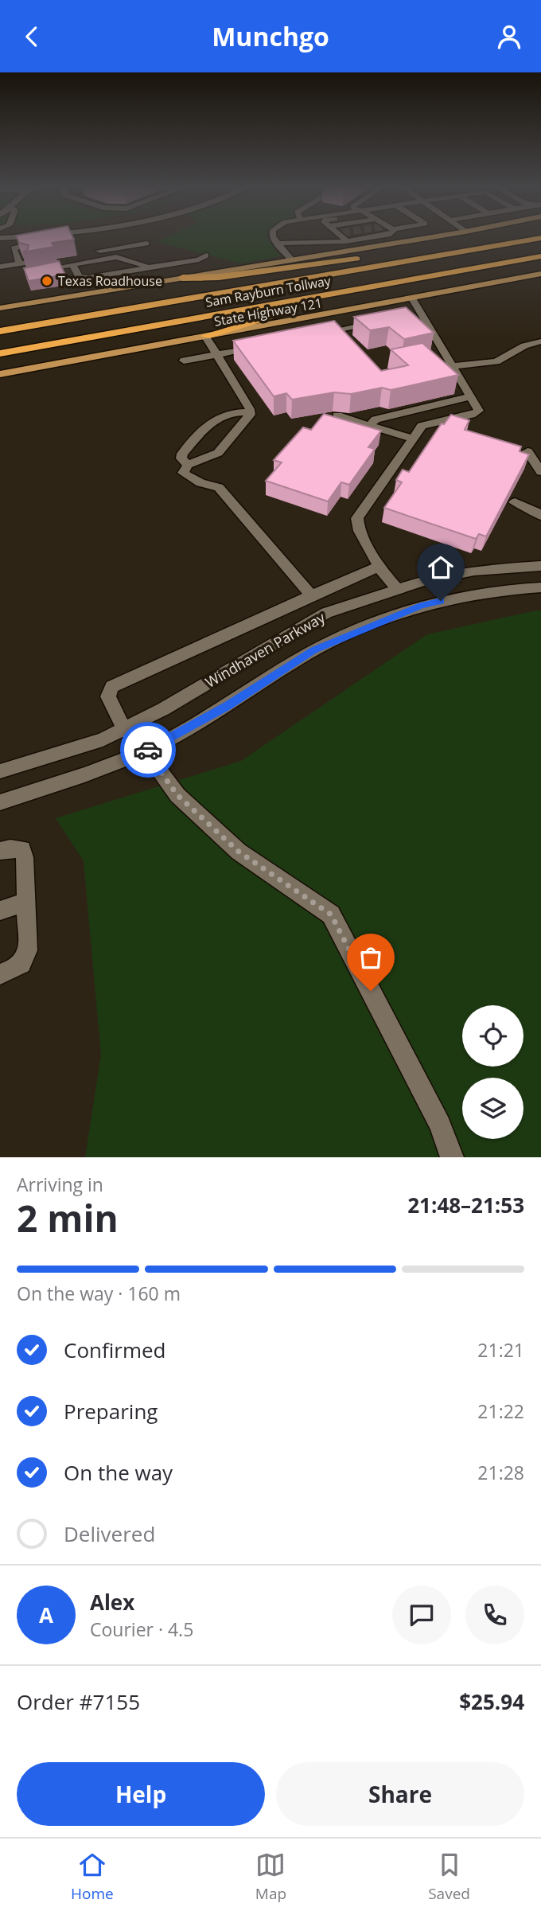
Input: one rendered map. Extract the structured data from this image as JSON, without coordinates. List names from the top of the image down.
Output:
{
  "streets": {
    "highway": ["Sam Rayburn Tollway"],
    "main road": ["State Highway 121"],
    "street": ["Windhaven Parkway"]
  },
  "places": ["Texas Roadhouse"],
  "page": {
    "header": "Munchgo",
    "heading": ["2 min", "Arriving in", "21:48–21:53"],
    "panel": [
      "Alex",
      "Courier · 4.5",
      "Order #7155",
      "$25.94"
    ],
    "bar": "On the way · 160 m",
    "list": [
      ["Confirmed", "21:21"],
      ["Preparing", "21:22"],
      ["On the way", "21:28"],
      "Delivered"
    ],
    "round": "A",
    "buttons": ["Help", "Share"],
    "tabs": ["Home", "Map", "Saved"]
  }
}
